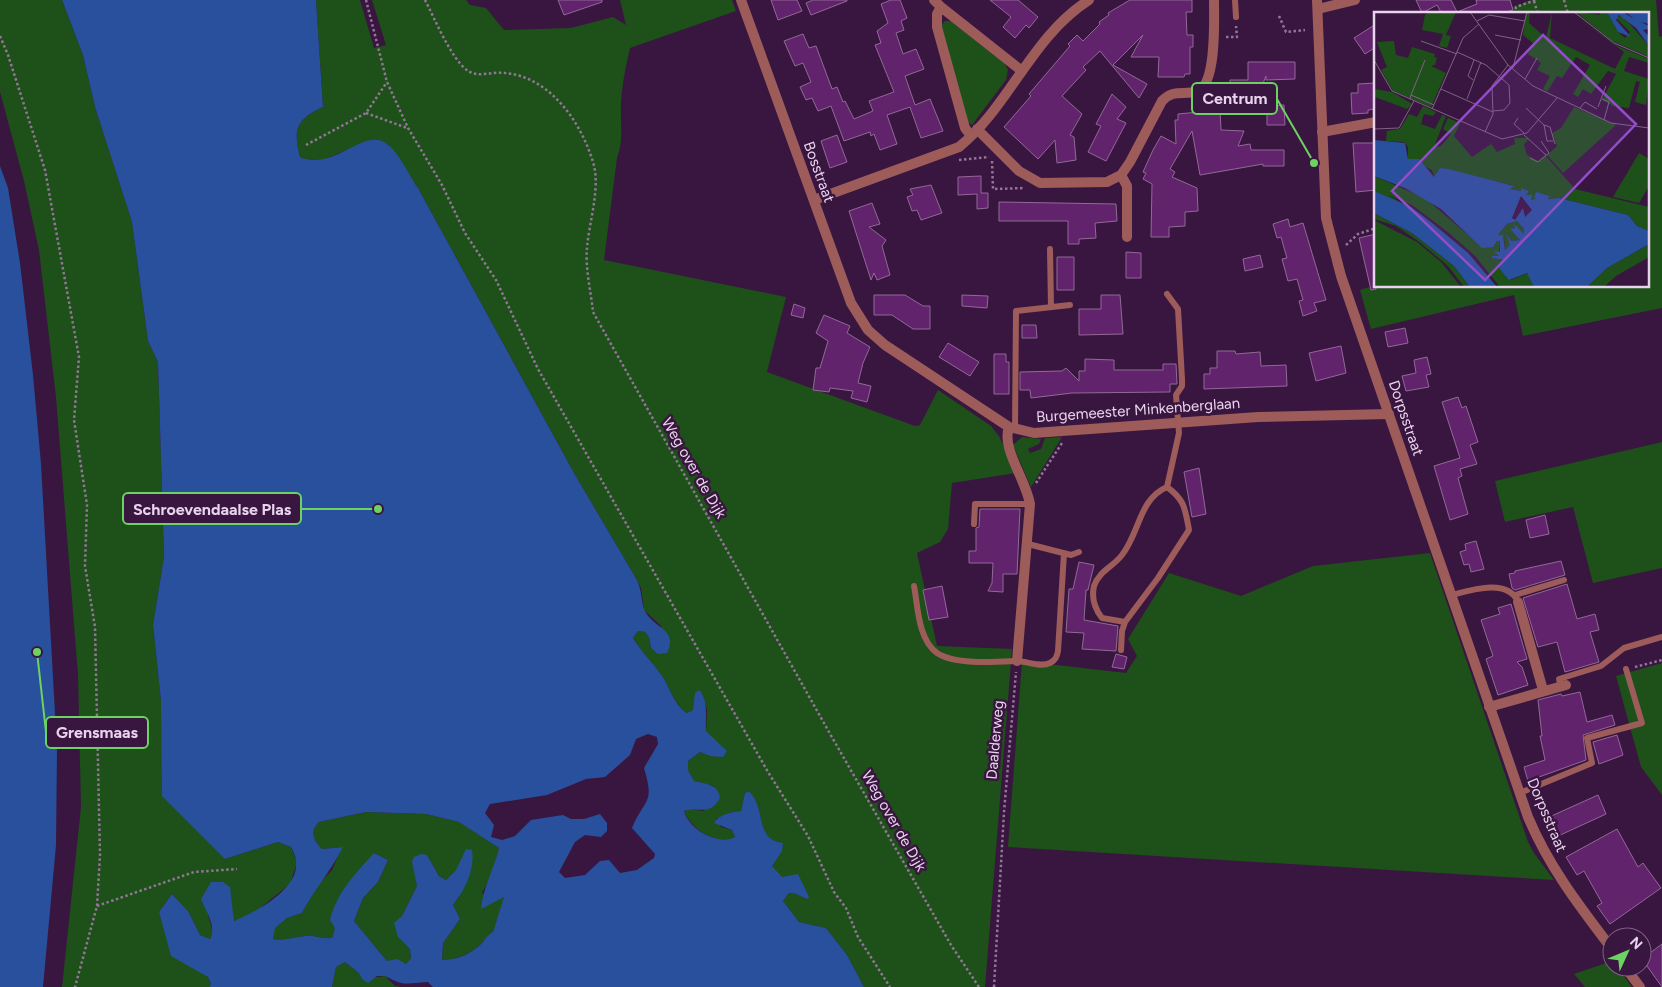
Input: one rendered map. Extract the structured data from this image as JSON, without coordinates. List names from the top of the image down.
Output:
{
  "streets": {
    "street": ["Bosstraat", "Burgemeester Minkenberglaan", "Dorpsstraat"],
    "path": ["Weg over de Dijk", "Daalderweg"]
  },
  "crossings": [
    ["Bosstraat", "Burgemeester Minkenberglaan"],
    ["Burgemeester Minkenberglaan", "Dorpsstraat"]
  ],
  "places": ["Centrum", "Schroevendaalse Plas", "Grensmaas"],
  "north": "top right"
}
